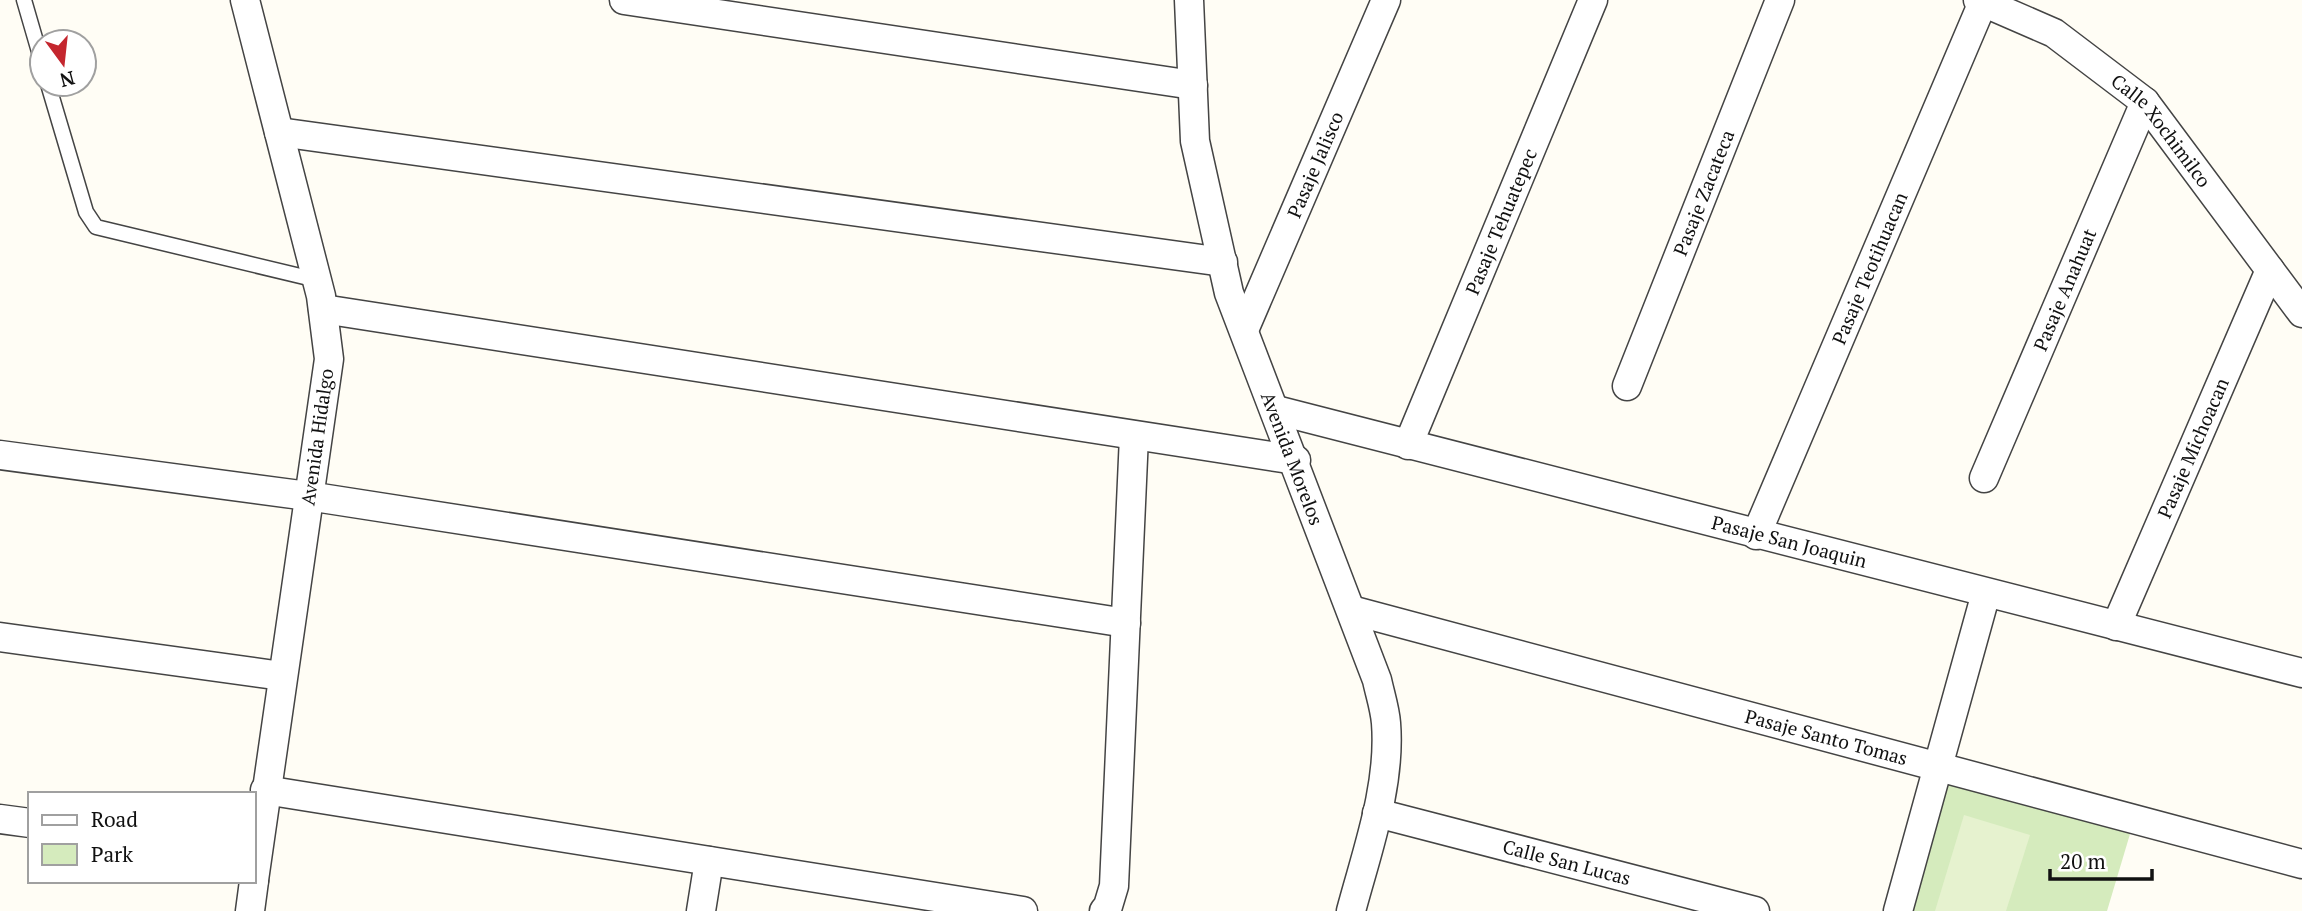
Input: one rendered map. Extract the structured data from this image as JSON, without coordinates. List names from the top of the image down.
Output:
{
  "streets": {
    "street": [
      "Calle Xochimilco",
      "Pasaje Jalisco",
      "Pasaje Zacateca",
      "Pasaje Tehuatepec",
      "Pasaje Teotihuacan",
      "Pasaje Anahuat",
      "Avenida Hidalgo",
      "Pasaje Michoacan",
      "Avenida Morelos",
      "Pasaje San Joaquin",
      "Pasaje Santo Tomas",
      "Calle San Lucas"
    ]
  },
  "crossings": [
    ["Calle Xochimilco", "Pasaje Teotihuacan"],
    ["Calle Xochimilco", "Pasaje Anahuat"],
    ["Calle Xochimilco", "Pasaje Michoacan"],
    ["Pasaje Jalisco", "Avenida Morelos"],
    ["Pasaje Tehuatepec", "Pasaje San Joaquin"],
    ["Pasaje Teotihuacan", "Pasaje San Joaquin"],
    ["Pasaje Michoacan", "Pasaje San Joaquin"],
    ["Avenida Morelos", "Pasaje San Joaquin"],
    ["Avenida Morelos", "Pasaje Santo Tomas"],
    ["Avenida Morelos", "Calle San Lucas"]
  ],
  "legend": ["Road", "Park"],
  "scale_bar": "20 m",
  "north": "bottom"
}
